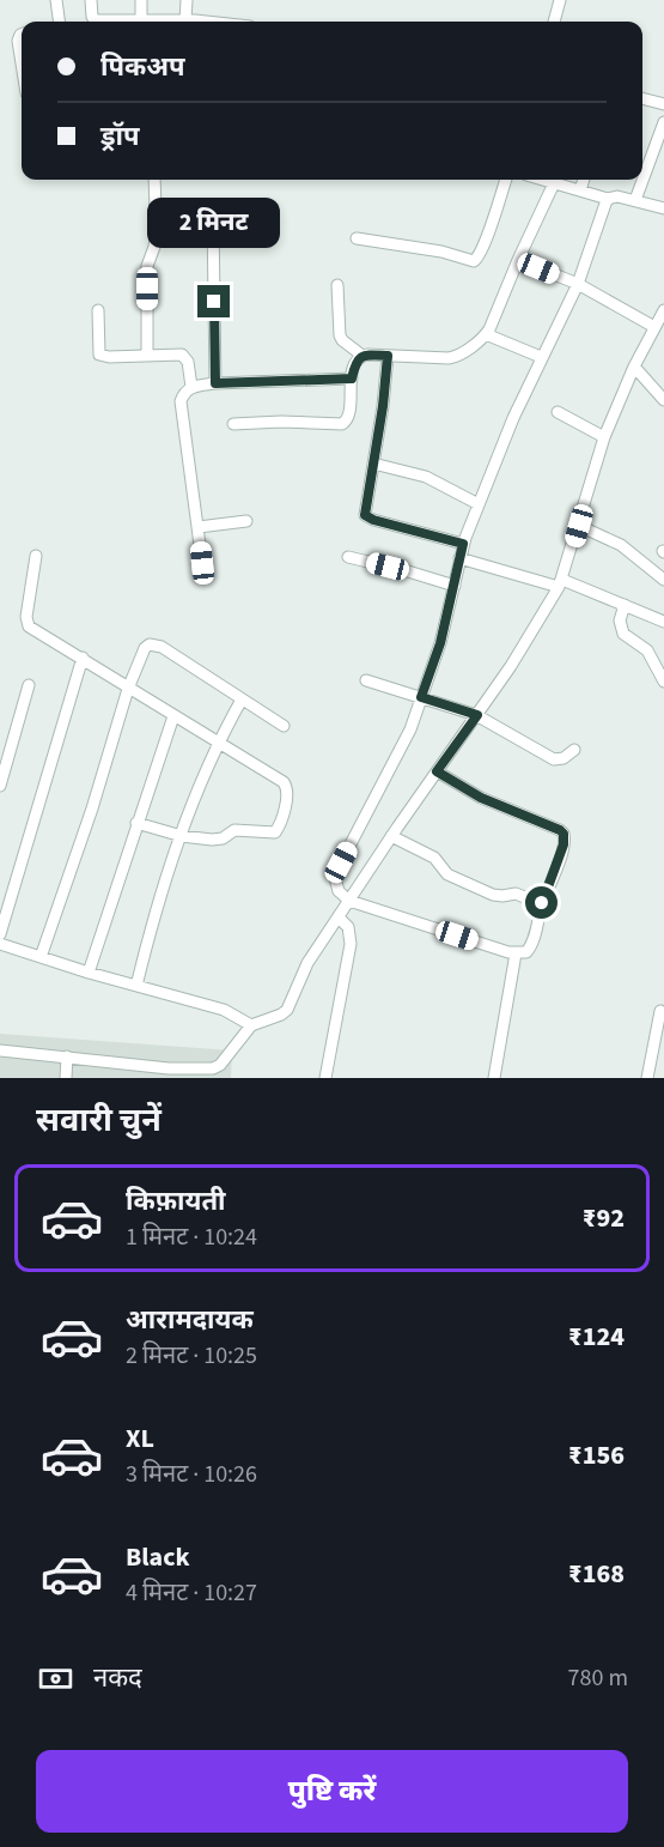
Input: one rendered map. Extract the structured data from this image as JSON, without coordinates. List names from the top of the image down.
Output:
{
  "page": {
    "banner": ["पिकअप", "ड्रॉप"],
    "bubble": "2 मिनट",
    "heading": "सवारी चुनें",
    "list": [
      {
        "name": "किफ़ायती",
        "note": "1 मिनट · 10:24",
        "value": "₹92"
      },
      {
        "name": "आरामदायक",
        "note": "2 मिनट · 10:25",
        "value": "₹124"
      },
      {
        "name": "XL",
        "note": "3 मिनट · 10:26",
        "value": "₹156"
      },
      {
        "name": "Black",
        "note": "4 मिनट · 10:27",
        "value": "₹168"
      }
    ],
    "pay": ["नकद", "780 m"],
    "buttons": "पुष्टि करें"
  }
}
